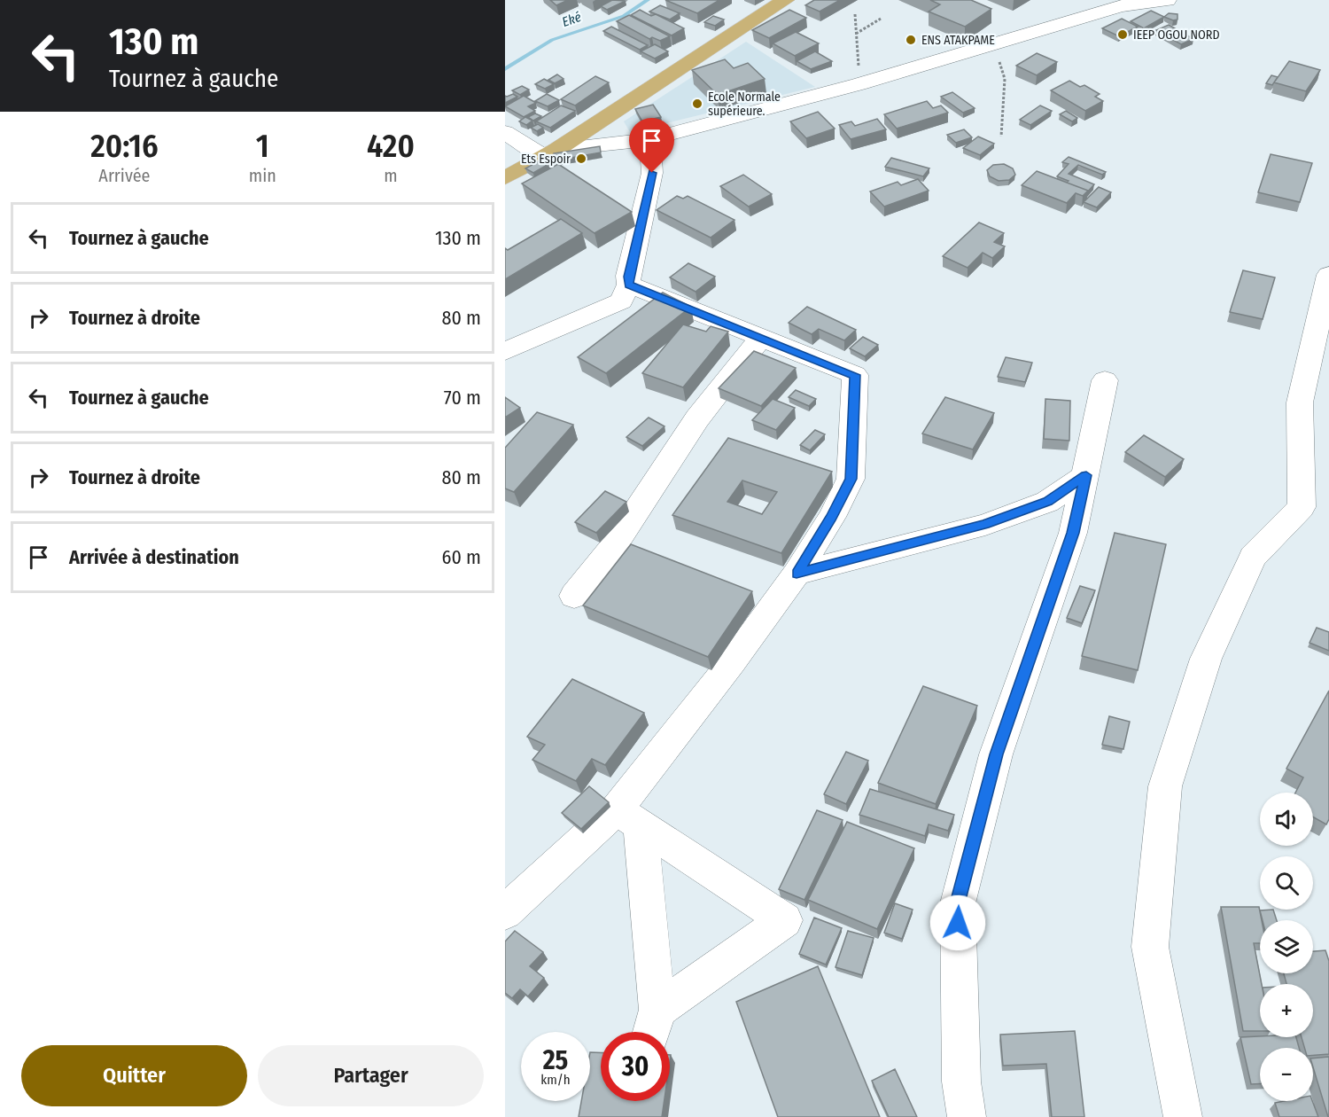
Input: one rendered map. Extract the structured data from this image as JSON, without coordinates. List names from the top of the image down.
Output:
{
  "water": ["Eké"],
  "places": [
    "IEEP OGOU NORD",
    "ENS ATAKPAME",
    "Ecole Normale supérieure.",
    "Ets Espoir"
  ],
  "page": {
    "turn": ["130 m", "Tournez à gauche"],
    "eta": [
      "20:16",
      "Arrivée",
      "1",
      "min",
      "420",
      "m"
    ],
    "list": [
      {
        "name": "Tournez à gauche",
        "value": "130 m"
      },
      {
        "name": "Tournez à droite",
        "value": "80 m"
      },
      {
        "name": "Tournez à gauche",
        "value": "70 m"
      },
      {
        "name": "Tournez à droite",
        "value": "80 m"
      },
      {
        "name": "Arrivée à destination",
        "value": "60 m"
      }
    ],
    "map_buttons": ["+", "−"],
    "speed": "25 km/h",
    "limit": "30",
    "buttons": ["Quitter", "Partager"]
  }
}
